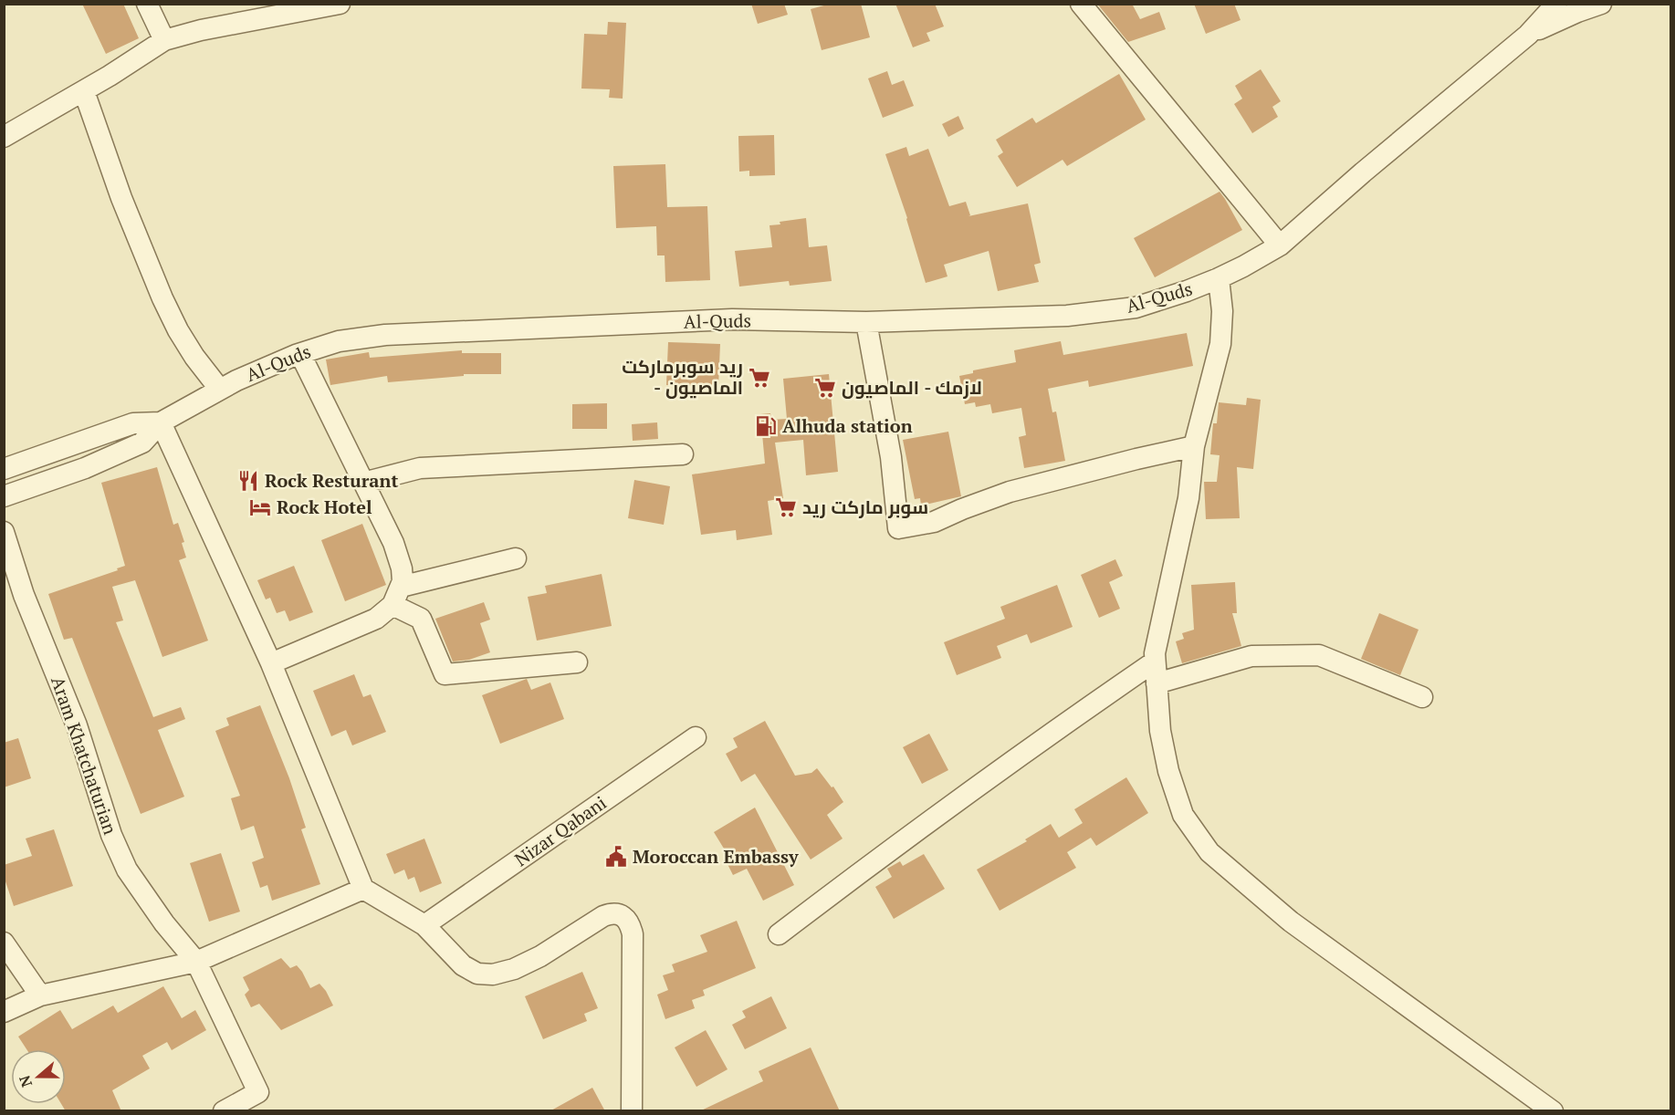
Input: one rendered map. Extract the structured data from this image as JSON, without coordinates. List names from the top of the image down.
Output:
{
  "streets": {
    "street": ["Al-Quds", "Aram Khatchaturian", "Nizar Qabani"]
  },
  "places": {
    "supermarket": ["ريد سوبرماركت - الماصيون", "لازمك - الماصيون", "سوبر ماركت ريد"],
    "fuel station": ["Alhuda station"],
    "restaurant": ["Rock Resturant"],
    "hotel": ["Rock Hotel"],
    "public building": ["Moroccan Embassy"]
  },
  "north": "left"
}
